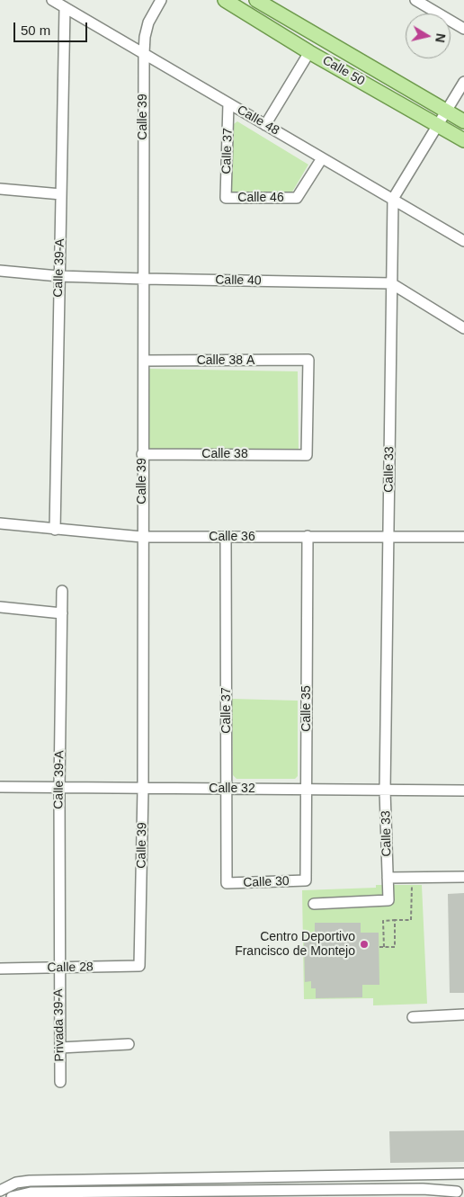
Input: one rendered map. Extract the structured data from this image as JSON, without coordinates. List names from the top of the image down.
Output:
{
  "streets": {
    "main road": ["Calle 50"],
    "street": [
      "Calle 39",
      "Calle 48",
      "Calle 37",
      "Calle 46",
      "Calle 39-A",
      "Calle 40",
      "Calle 38 A",
      "Calle 38",
      "Calle 33",
      "Calle 36",
      "Calle 35",
      "Calle 32",
      "Calle 30",
      "Calle 28",
      "Privada 39-A"
    ]
  },
  "crossings": [
    ["Calle 50", "Calle 33"],
    ["Calle 39", "Calle 48"],
    ["Calle 39", "Calle 40"],
    ["Calle 39", "Calle 38 A"],
    ["Calle 39", "Calle 38"],
    ["Calle 39", "Calle 36"],
    ["Calle 39", "Calle 32"],
    ["Calle 39", "Calle 28"],
    ["Calle 48", "Calle 37"],
    ["Calle 48", "Calle 46"],
    ["Calle 48", "Calle 39-A"],
    ["Calle 48", "Calle 33"],
    ["Calle 37", "Calle 46"],
    ["Calle 37", "Calle 36"],
    ["Calle 37", "Calle 32"],
    ["Calle 37", "Calle 30"],
    ["Calle 39-A", "Calle 40"],
    ["Calle 39-A", "Calle 36"],
    ["Calle 39-A", "Calle 32"],
    ["Calle 39-A", "Calle 28"],
    ["Calle 39-A", "Privada 39-A"],
    ["Calle 40", "Calle 33"],
    ["Calle 38 A", "Calle 38"],
    ["Calle 33", "Calle 36"],
    ["Calle 33", "Calle 32"],
    ["Calle 36", "Calle 35"],
    ["Calle 35", "Calle 32"],
    ["Calle 35", "Calle 30"],
    ["Calle 28", "Privada 39-A"]
  ],
  "places": ["Centro Deportivo Francisco de Montejo"],
  "scale_bar": "50 m",
  "north": "right"
}
